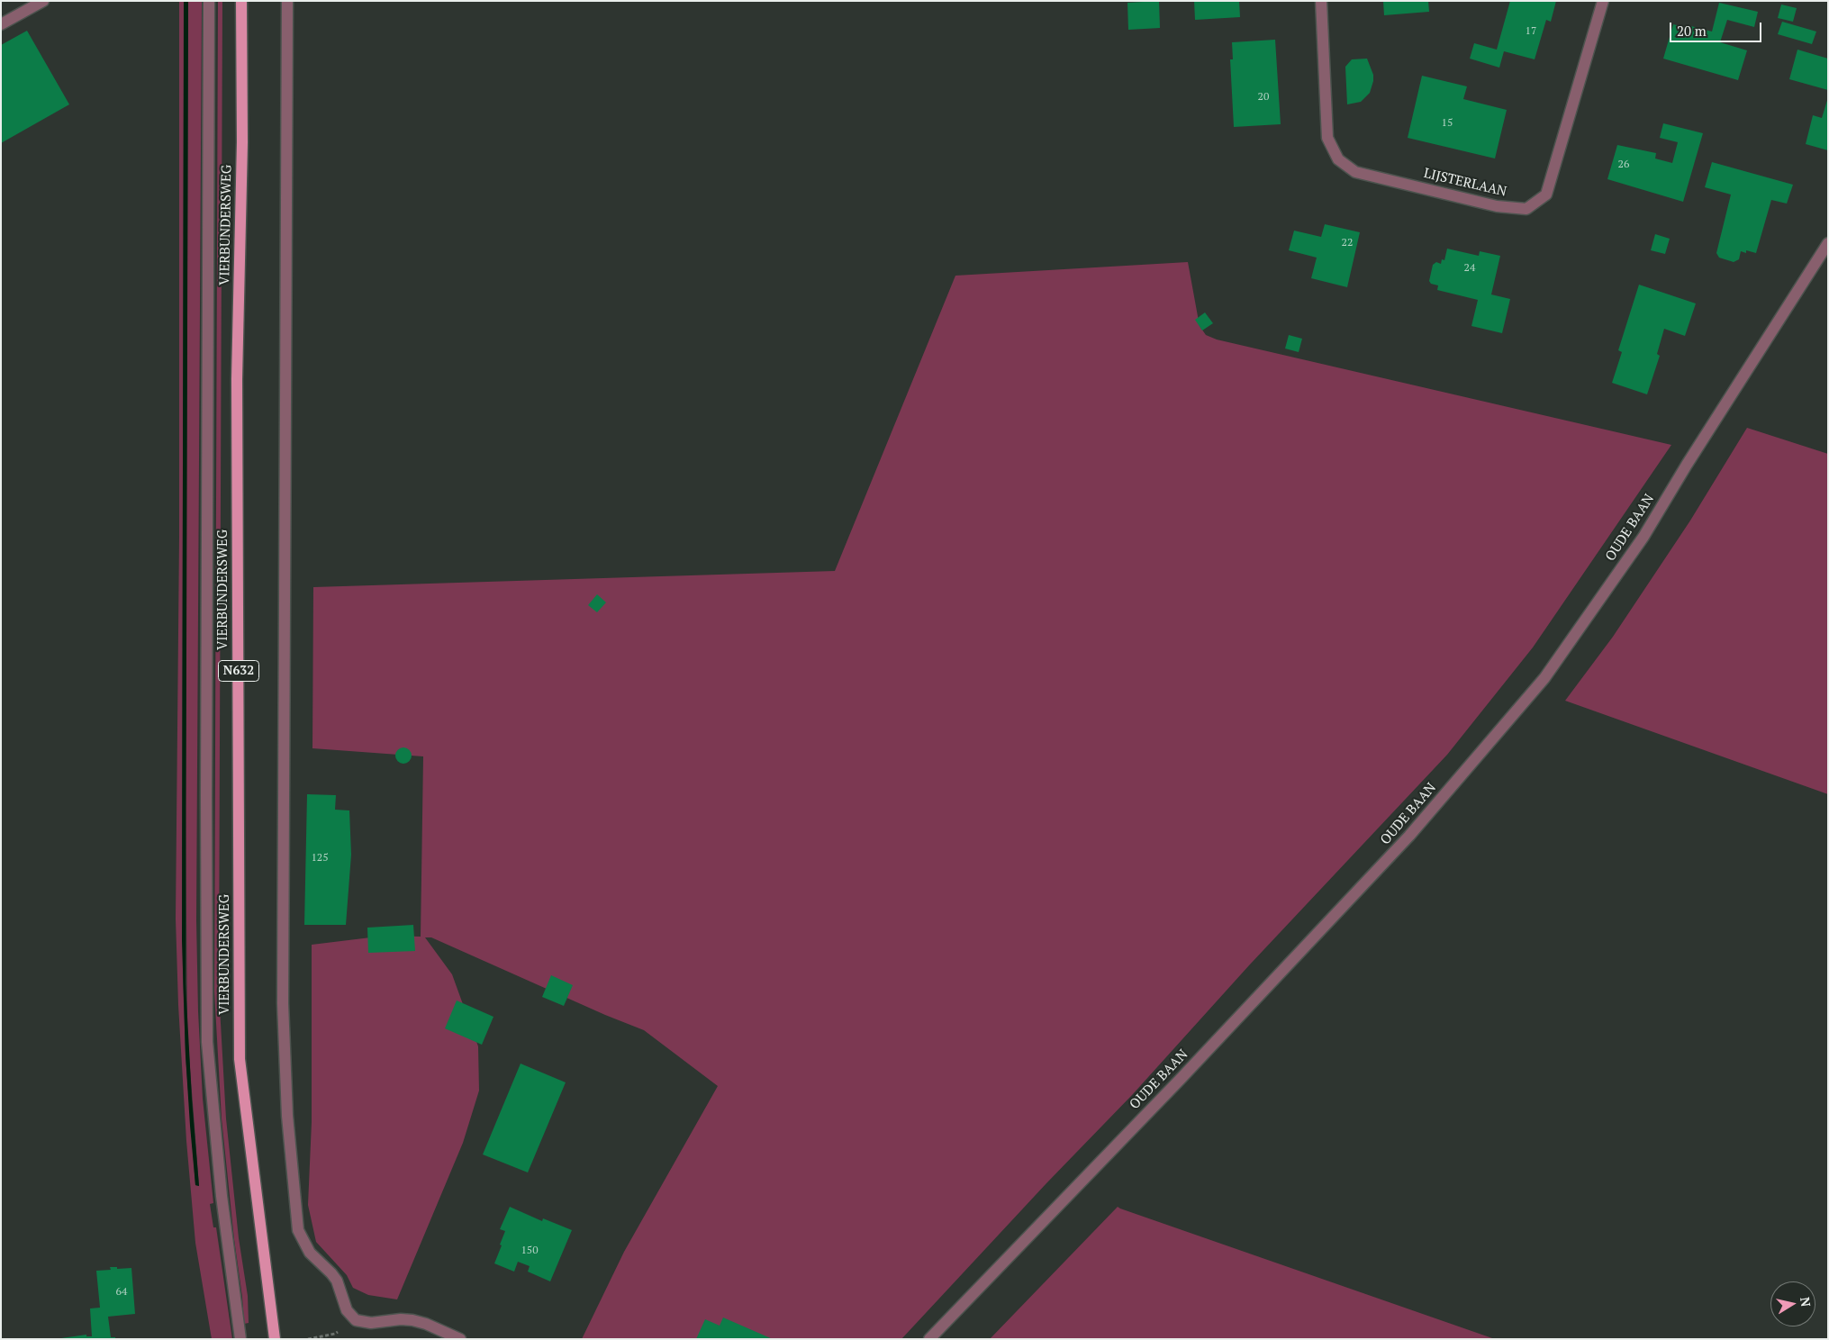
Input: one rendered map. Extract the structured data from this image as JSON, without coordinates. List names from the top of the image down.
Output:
{
  "streets": {
    "main road": ["VIERBUNDERSWEG", "N632"],
    "street": ["LIJSTERLAAN", "OUDE BAAN"]
  },
  "house_numbers": [
    "17",
    "20",
    "15",
    "26",
    "22",
    "24",
    "125",
    "150",
    "64"
  ],
  "scale_bar": "20 m",
  "north": "right"
}
